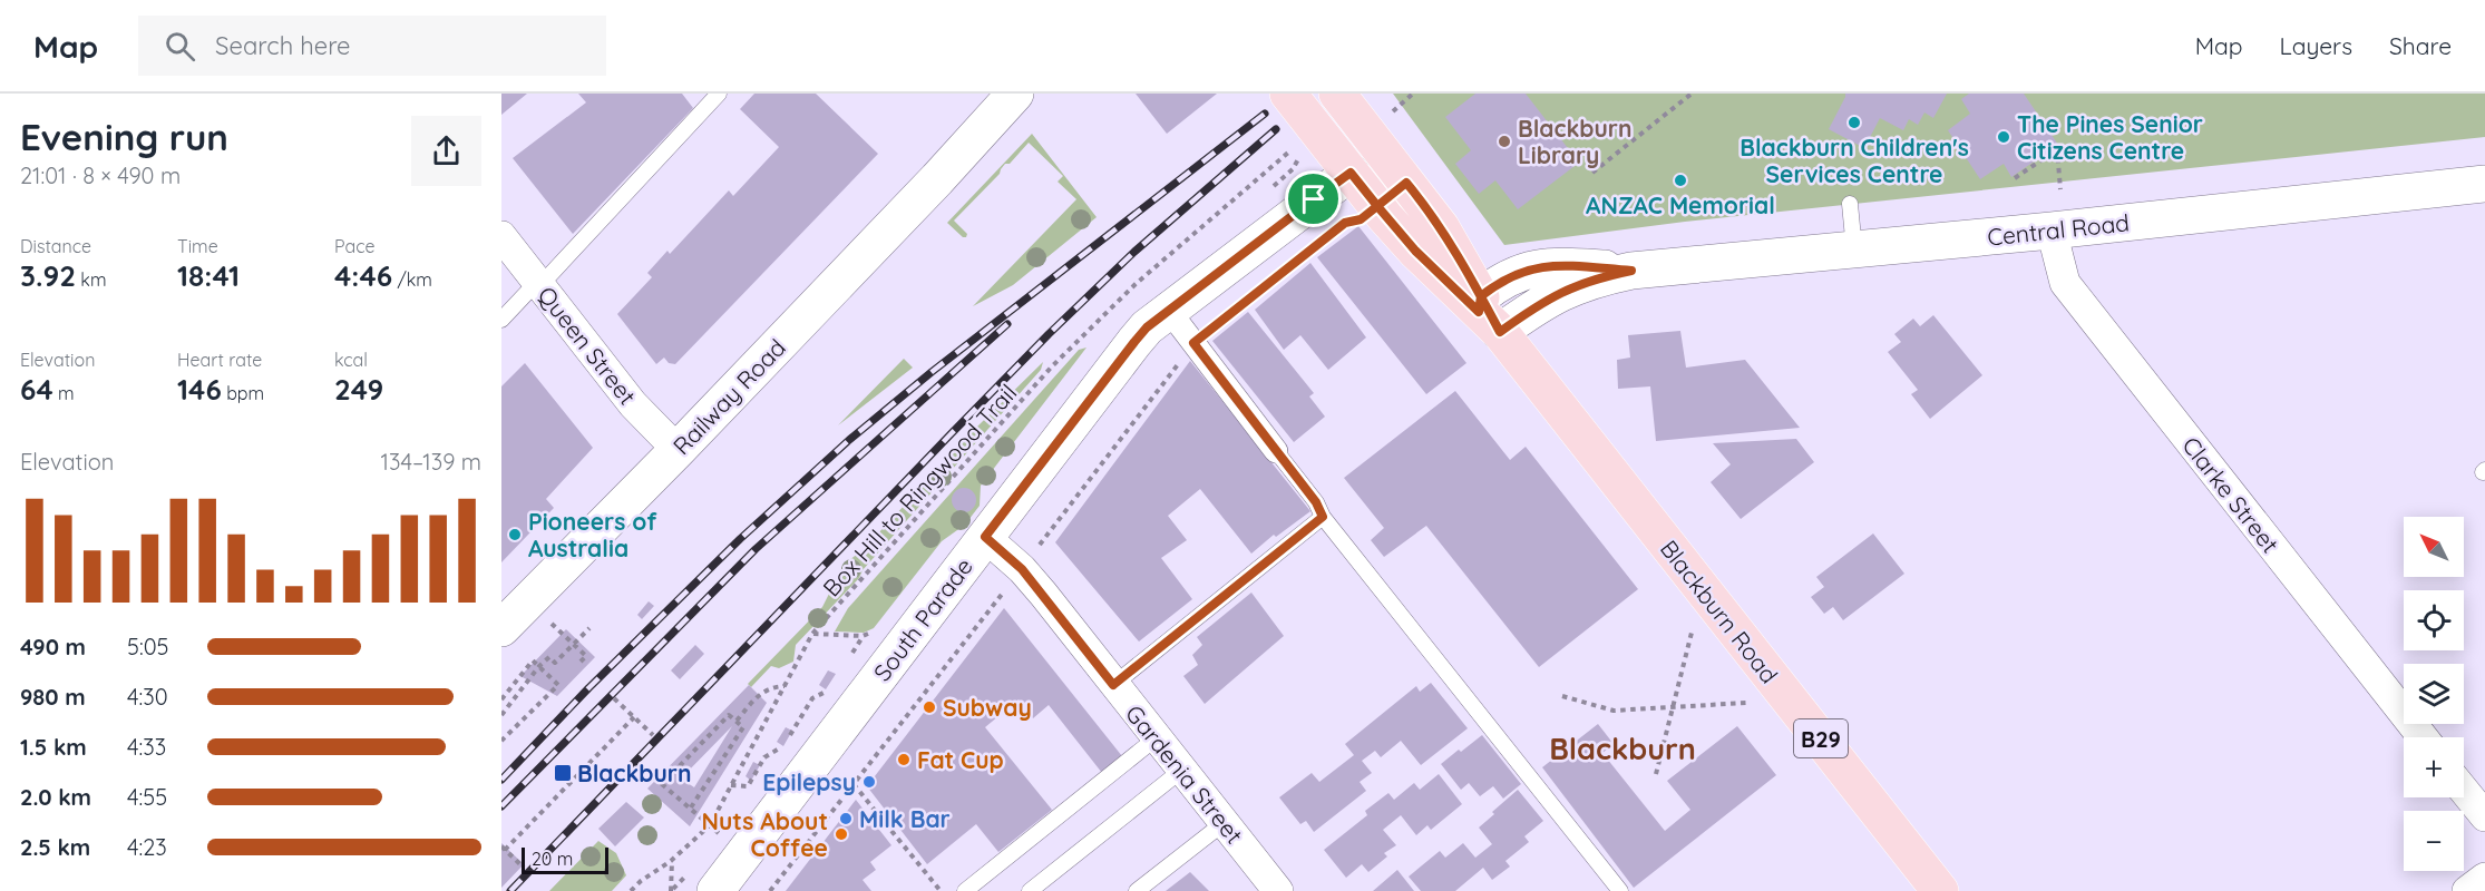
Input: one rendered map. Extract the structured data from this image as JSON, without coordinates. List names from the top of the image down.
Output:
{
  "streets": {
    "main road": ["Blackburn Road", "B29"],
    "street": [
      "Central Road",
      "Queen Street",
      "Railway Road",
      "Clarke Street",
      "South Parade",
      "Gardenia Street"
    ],
    "path": ["Box Hill to Ringwood Trail"]
  },
  "crossings": [
    ["Central Road", "Clarke Street"],
    ["Central Road", "Blackburn Road"],
    ["Queen Street", "Railway Road"],
    ["Blackburn Road", "South Parade"],
    ["South Parade", "Gardenia Street"]
  ],
  "districts": ["Blackburn"],
  "places": {
    "other": [
      "Blackburn Children's Services Centre",
      "The Pines Senior Citizens Centre",
      "Blackburn Library",
      "ANZAC Memorial",
      "Pioneers of Australia",
      "Subway",
      "Fat Cup",
      "Epilepsy",
      "Milk Bar",
      "Nuts About Coffee"
    ],
    "transit": ["Blackburn"]
  },
  "scale_bar": "20 m",
  "north": "top left",
  "page": {
    "header": "Map",
    "search": "Search here",
    "nav": ["Map", "Layers", "Share"],
    "heading": ["Evening run", "21:01 · 8 × 490 m"],
    "stats": [
      ["Distance", "3.92 km"],
      ["Time", "18:41"],
      ["Pace", "4:46 /km"],
      ["Elevation", "64 m"],
      ["Heart rate", "146 bpm"],
      ["kcal", "249"]
    ],
    "chart": ["Elevation", "134–139 m"],
    "map_buttons": ["+", "−"],
    "list": [
      {
        "name": "490 m",
        "note": "5:05"
      },
      {
        "name": "980 m",
        "note": "4:30"
      },
      {
        "name": "1.5 km",
        "note": "4:33"
      },
      {
        "name": "2.0 km",
        "note": "4:55"
      },
      {
        "name": "2.5 km",
        "note": "4:23"
      }
    ],
    "scale": "20 m"
  }
}
